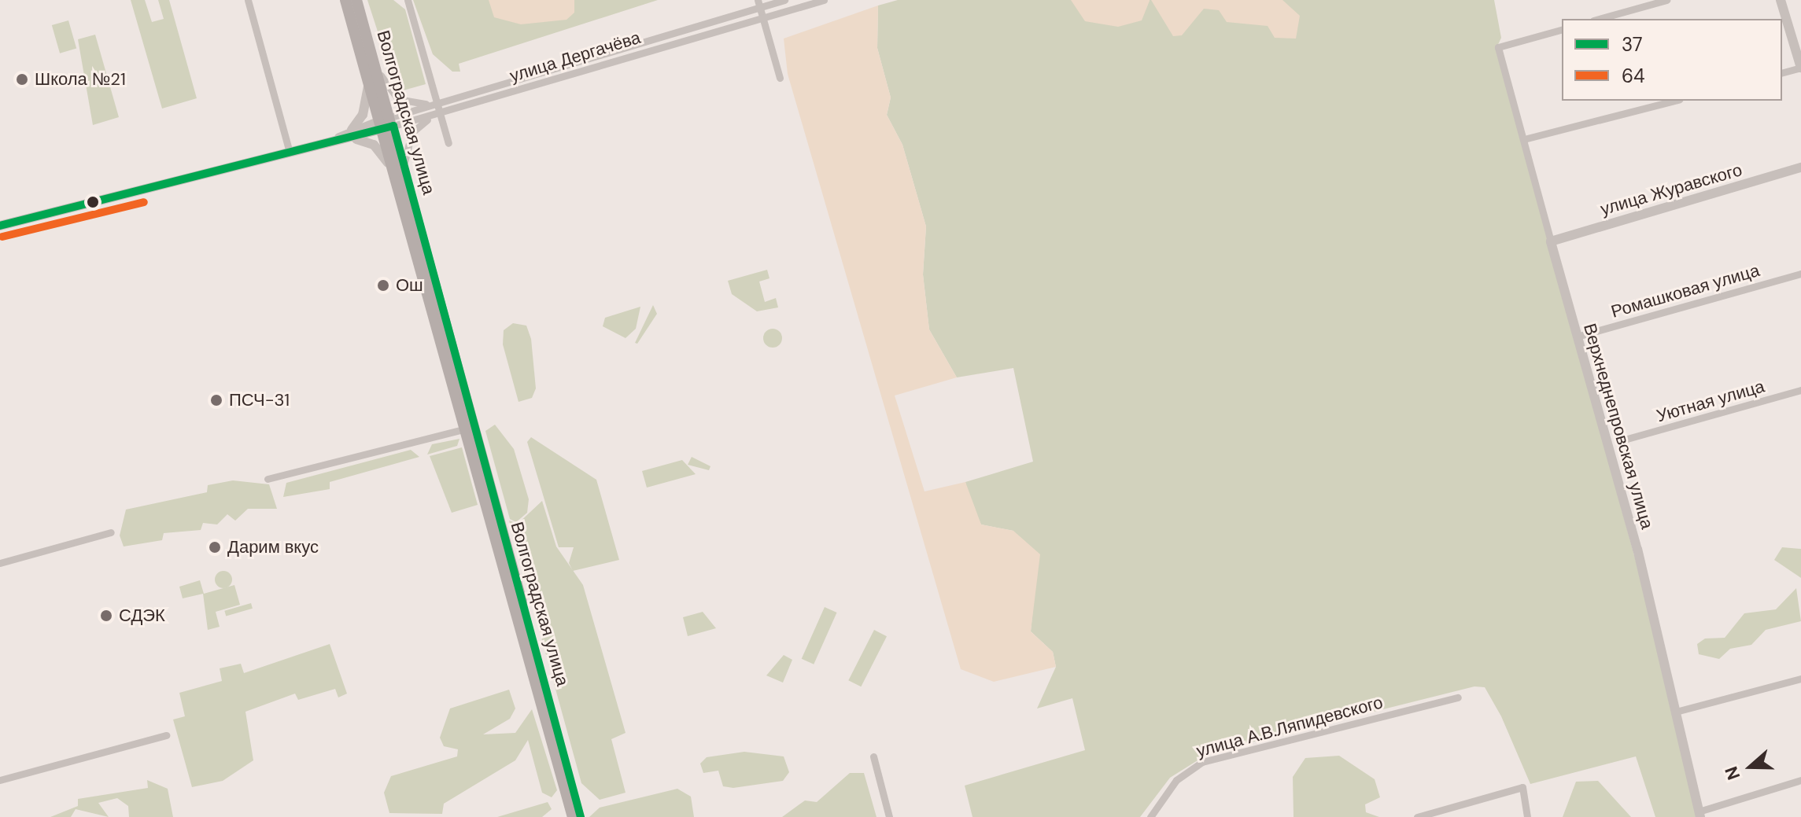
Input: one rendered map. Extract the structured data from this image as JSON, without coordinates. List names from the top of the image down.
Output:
{
  "streets": {
    "main road": ["Волгоградская улица"],
    "street": [
      "улица Дергачёва",
      "улица Журавского",
      "Ромашковая улица",
      "Уютная улица",
      "Верхнеднепровская улица",
      "улица А.В.Ляпидевского"
    ]
  },
  "crossings": [
    ["улица Дергачёва", "Волгоградская улица"],
    ["улица Журавского", "Верхнеднепровская улица"],
    ["Ромашковая улица", "Верхнеднепровская улица"]
  ],
  "places": [
    "Школа №21",
    "Ош",
    "ПСЧ-31",
    "Дарим вкус",
    "СДЭК"
  ],
  "lines": ["transit line 37", "transit line 64"],
  "legend": ["37", "64"],
  "north": "left"
}
